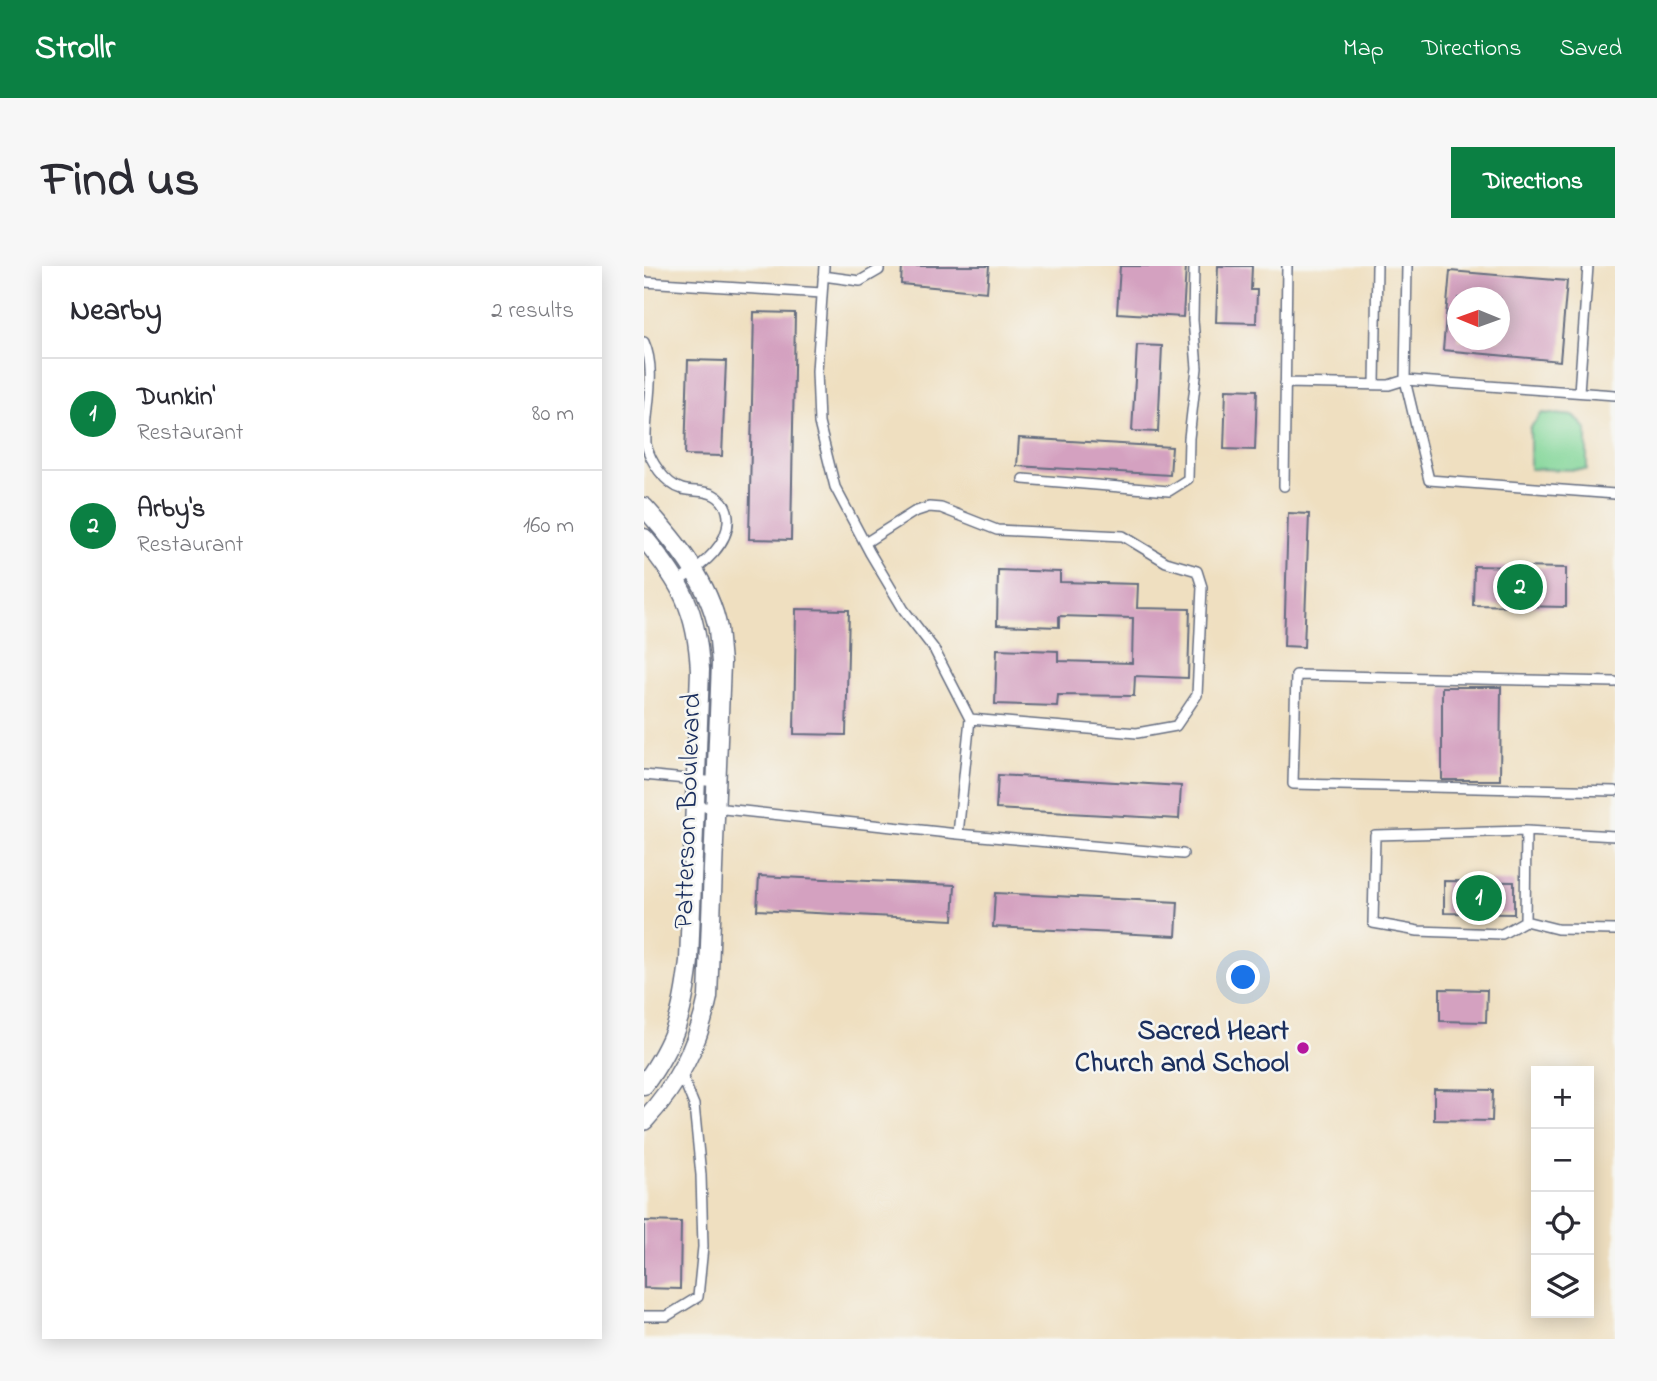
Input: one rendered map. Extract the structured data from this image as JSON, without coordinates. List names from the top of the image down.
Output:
{
  "streets": {
    "street": ["Patterson Boulevard"]
  },
  "places": ["Sacred Heart Church and School"],
  "north": "left",
  "page": {
    "header": "Strollr",
    "nav": ["Map", "Directions", "Saved"],
    "title": "Find us",
    "buttons": "Directions",
    "heading": ["Nearby", "2 results"],
    "list": [
      {
        "mark": "1",
        "name": "Dunkin'",
        "note": "Restaurant",
        "value": "80 m"
      },
      {
        "mark": "2",
        "name": "Arby's",
        "note": "Restaurant",
        "value": "160 m"
      }
    ],
    "pins": ["2", "1"],
    "map_buttons": ["+", "−"]
  }
}
